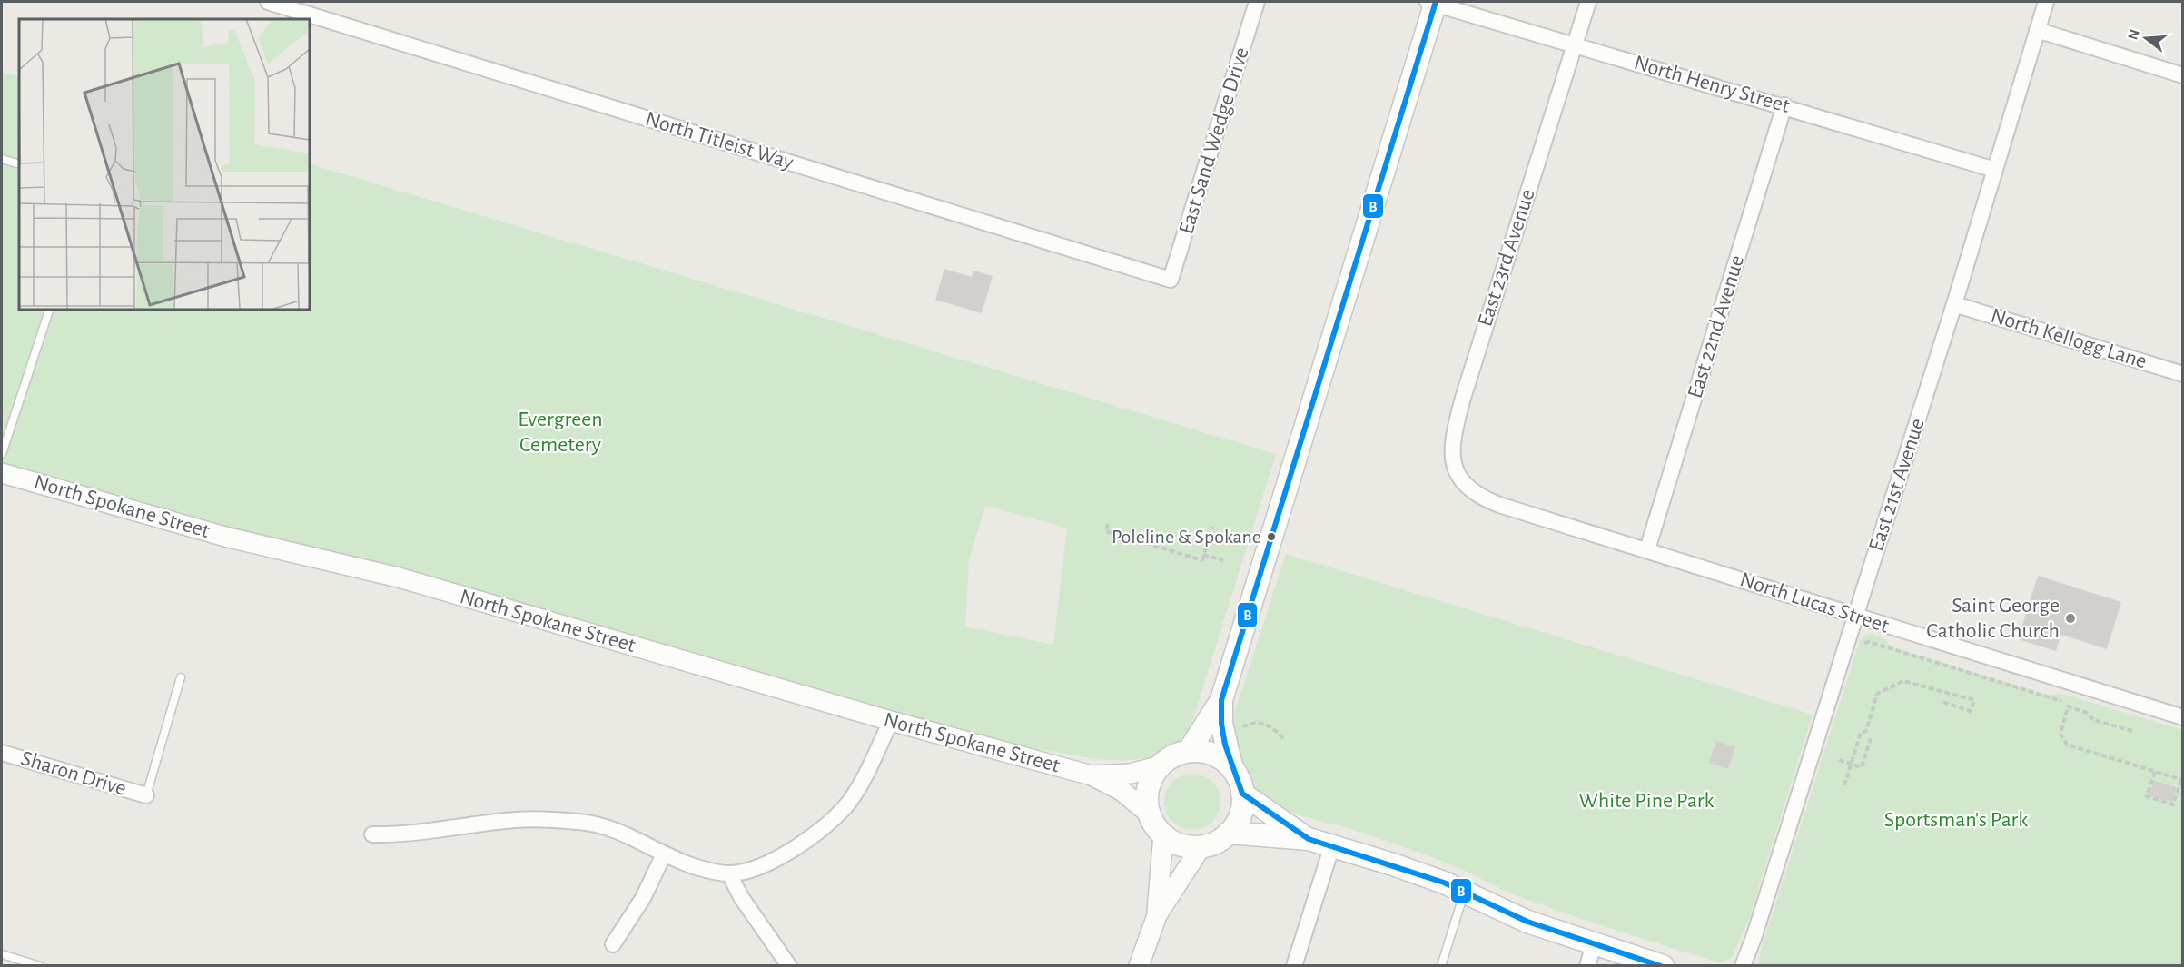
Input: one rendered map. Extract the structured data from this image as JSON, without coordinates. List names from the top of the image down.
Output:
{
  "streets": {
    "street": [
      "North Henry Street",
      "North Titleist Way",
      "East Sand Wedge Drive",
      "East 23rd Avenue",
      "East 22nd Avenue",
      "North Kellogg Lane",
      "East 21st Avenue",
      "North Spokane Street",
      "North Lucas Street",
      "Sharon Drive"
    ]
  },
  "crossings": [
    ["North Henry Street", "East 23rd Avenue"],
    ["North Henry Street", "East 22nd Avenue"],
    ["North Henry Street", "East 21st Avenue"],
    ["North Titleist Way", "East Sand Wedge Drive"],
    ["East 23rd Avenue", "North Lucas Street"],
    ["East 22nd Avenue", "North Lucas Street"],
    ["North Kellogg Lane", "East 21st Avenue"],
    ["East 21st Avenue", "North Lucas Street"]
  ],
  "parks": ["Evergreen Cemetery", "White Pine Park", "Sportsman's Park"],
  "places": ["Poleline & Spokane", "Saint George Catholic Church"],
  "lines": ["transit line B"],
  "north": "left"
}
